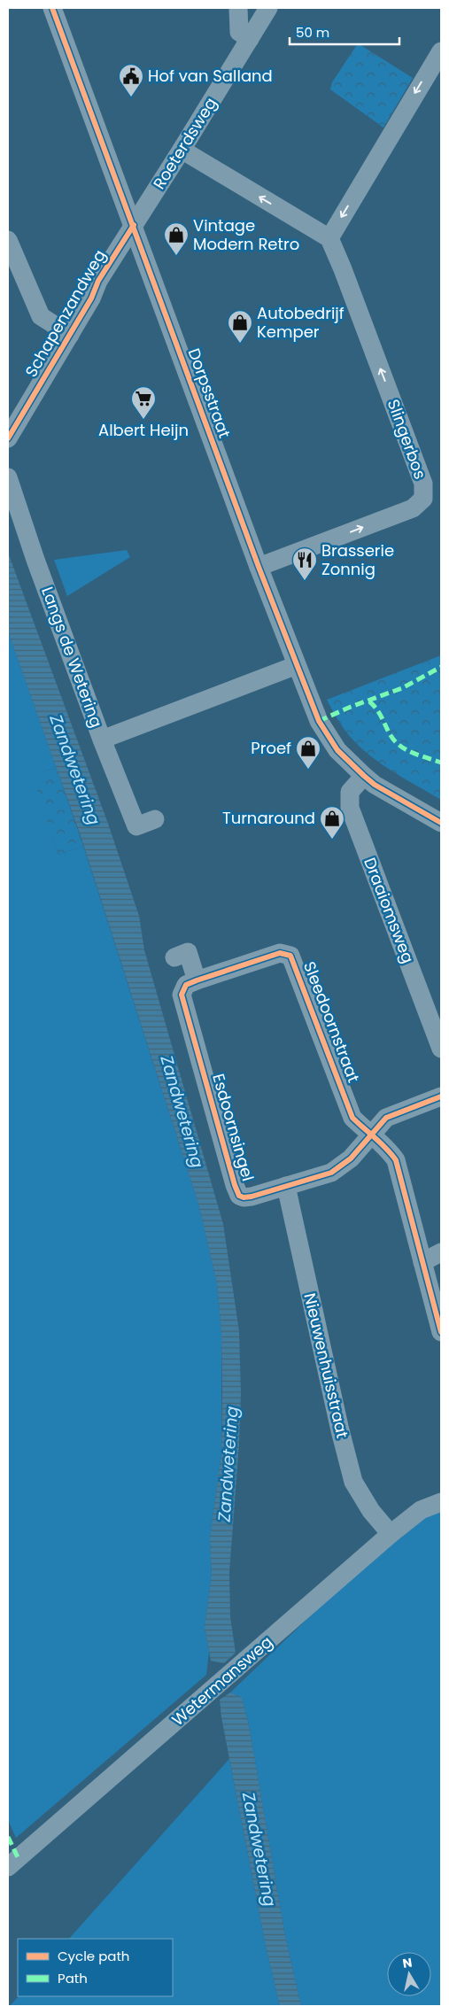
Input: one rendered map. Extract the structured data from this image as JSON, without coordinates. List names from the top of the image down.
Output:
{
  "streets": {
    "street": [
      "Roeterdsweg",
      "Schapenzandweg",
      "Dorpsstraat",
      "Slingerbos",
      "Langs de Wetering",
      "Draaiomsweg",
      "Sleedoornstraat",
      "Esdoornsingel",
      "Nieuwenhuisstraat",
      "Wetermansweg"
    ]
  },
  "crossings": [
    ["Roeterdsweg", "Schapenzandweg"],
    ["Roeterdsweg", "Dorpsstraat"],
    ["Schapenzandweg", "Dorpsstraat"],
    ["Dorpsstraat", "Slingerbos"],
    ["Dorpsstraat", "Langs de Wetering"],
    ["Dorpsstraat", "Draaiomsweg"],
    ["Sleedoornstraat", "Esdoornsingel"],
    ["Esdoornsingel", "Nieuwenhuisstraat"],
    ["Nieuwenhuisstraat", "Wetermansweg"]
  ],
  "water": ["Zandwetering"],
  "places": {
    "public building": ["Hof van Salland"],
    "shop": [
      "Vintage Modern Retro",
      "Autobedrijf Kemper",
      "Proef",
      "Turnaround"
    ],
    "supermarket": ["Albert Heijn"],
    "restaurant": ["Brasserie Zonnig"]
  },
  "legend": ["Cycle path", "Path"],
  "scale_bar": "50 m",
  "north": "top"
}
